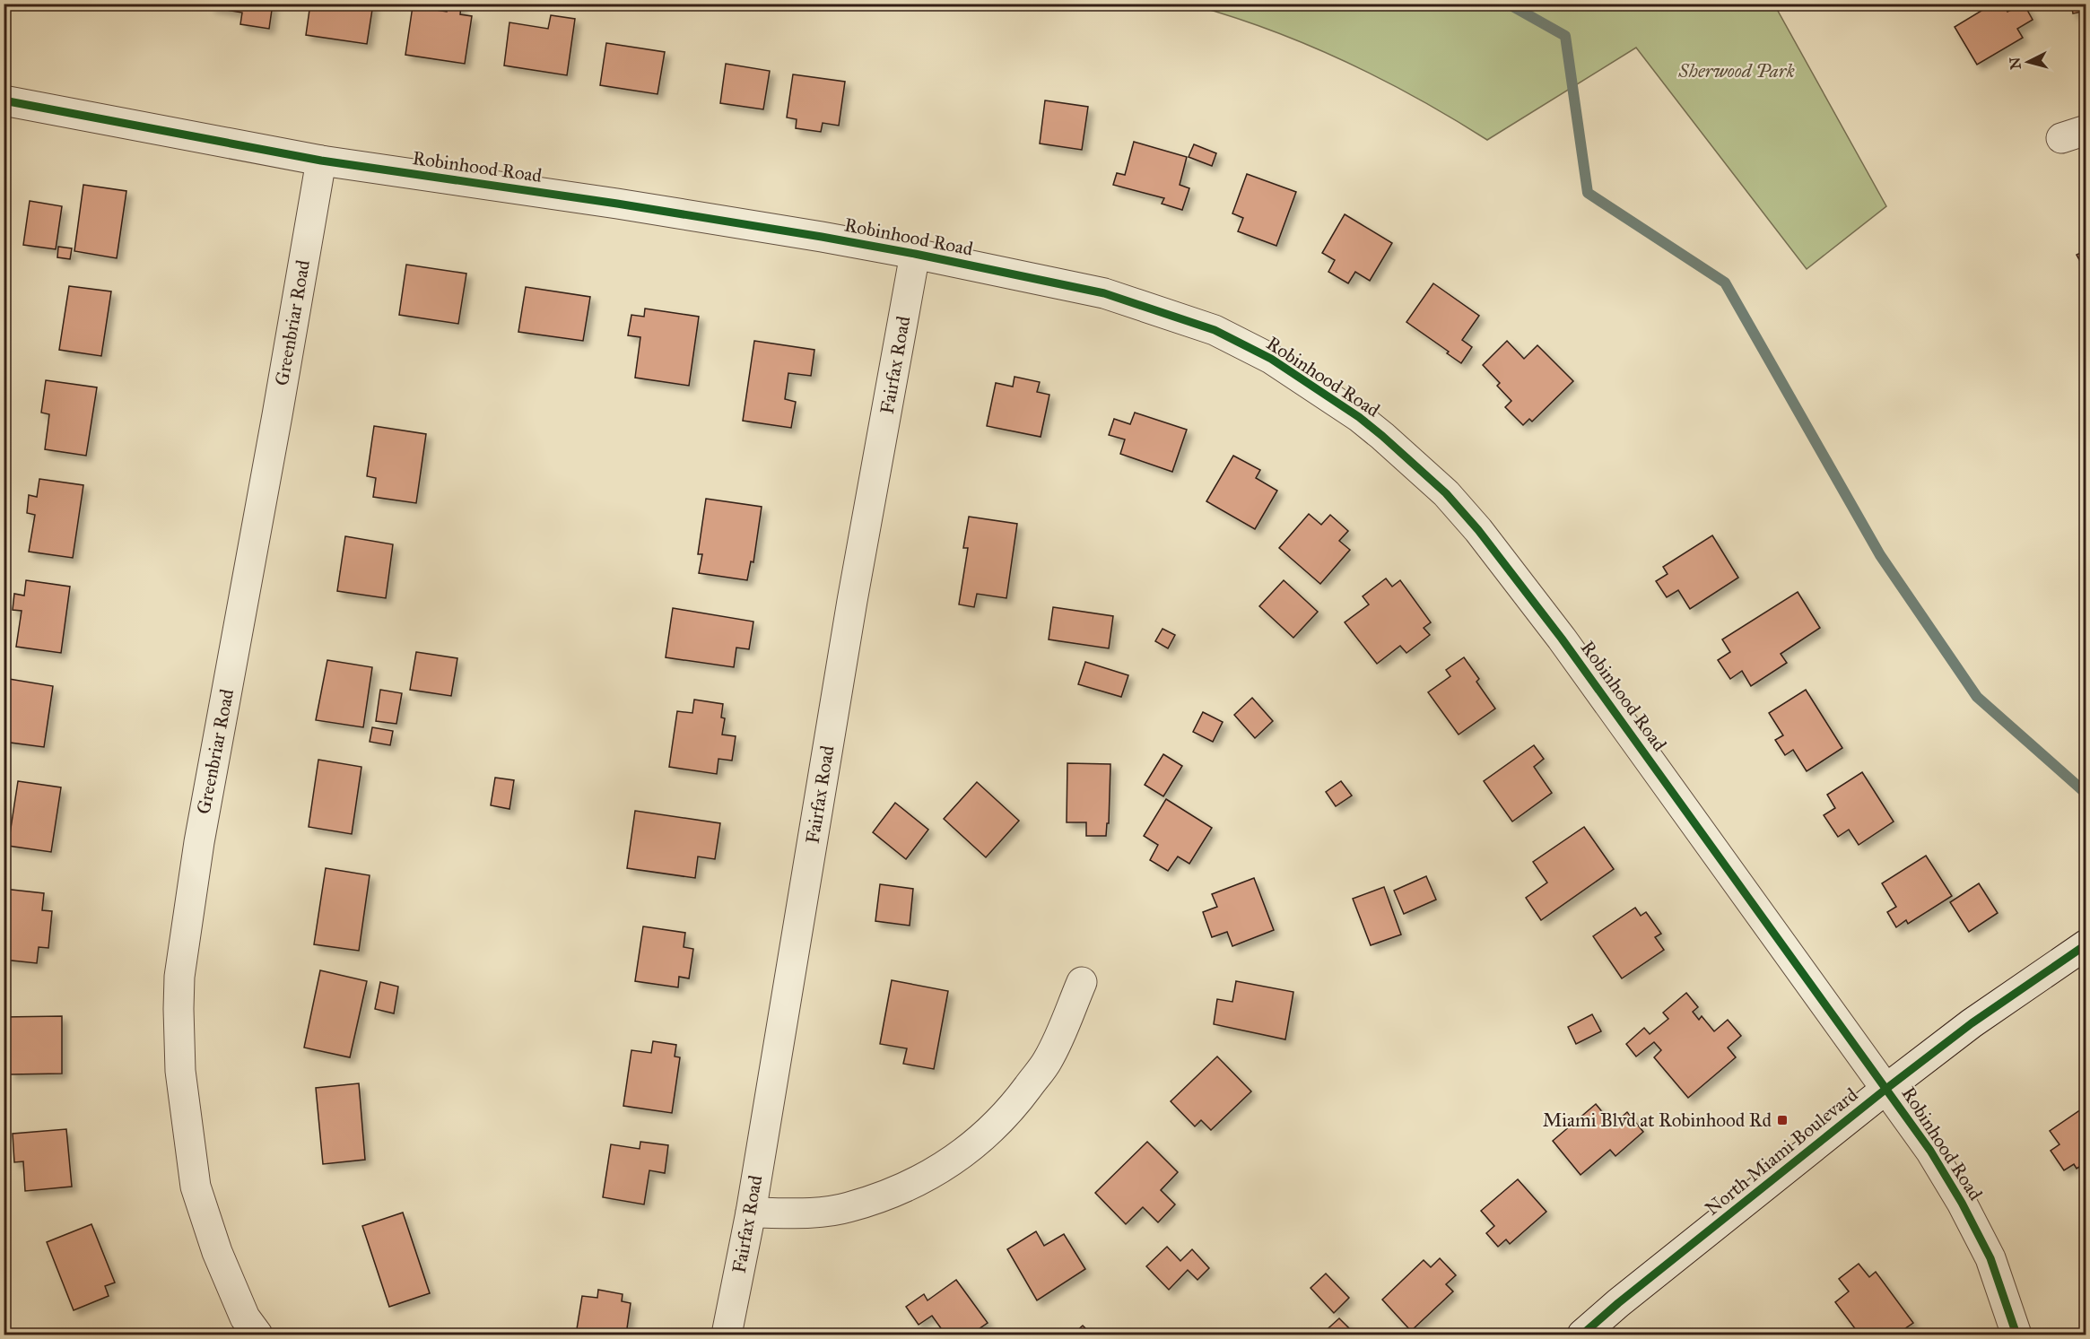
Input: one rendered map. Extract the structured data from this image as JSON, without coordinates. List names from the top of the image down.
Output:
{
  "streets": {
    "street": [
      "Robinhood Road",
      "Greenbriar Road",
      "Fairfax Road",
      "North Miami Boulevard"
    ]
  },
  "crossings": [
    ["Robinhood Road", "Greenbriar Road"],
    ["Robinhood Road", "Fairfax Road"],
    ["Robinhood Road", "North Miami Boulevard"]
  ],
  "parks": ["Sherwood Park"],
  "places": {
    "transit": ["Miami Blvd at Robinhood Rd"]
  },
  "north": "left"
}
